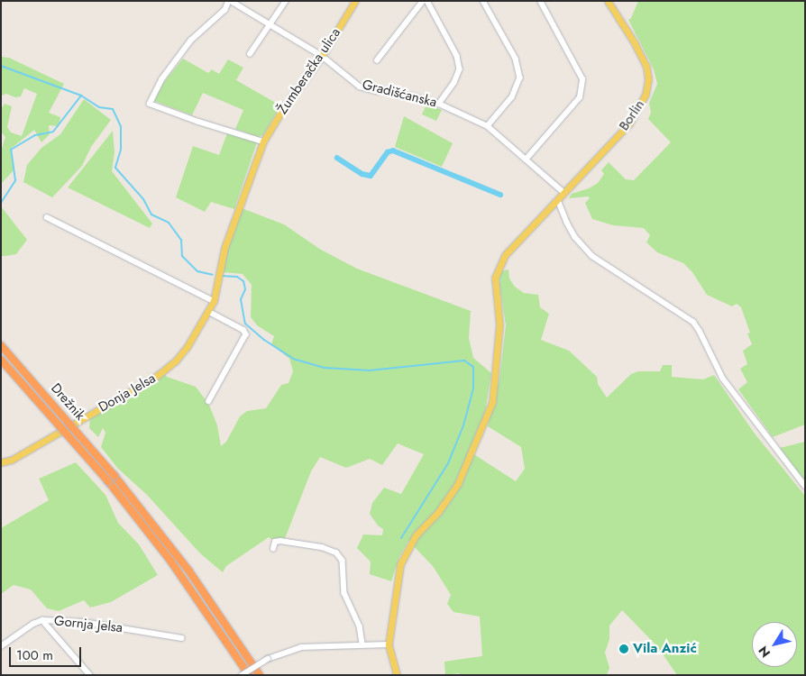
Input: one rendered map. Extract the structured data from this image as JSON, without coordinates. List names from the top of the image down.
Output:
{
  "streets": {
    "highway": ["Drežnik"],
    "main road": ["Žumberačka ulica", "Borlin", "Donja Jelsa"],
    "street": ["Gradišćanska", "Gornja Jelsa"]
  },
  "crossings": [
    ["Žumberačka ulica", "Gradišćanska"],
    ["Žumberačka ulica", "Donja Jelsa"],
    ["Gradišćanska", "Borlin"]
  ],
  "places": ["Vila Anzić"],
  "scale_bar": "100 m",
  "north": "bottom left"
}
